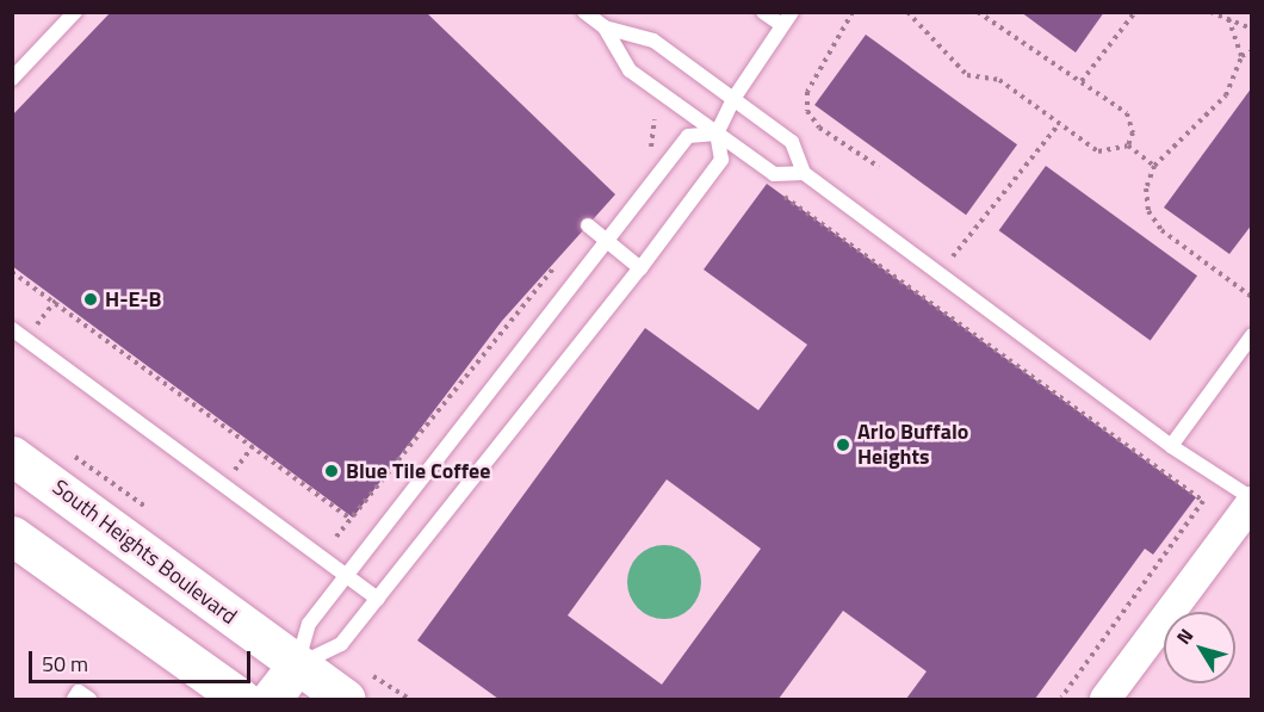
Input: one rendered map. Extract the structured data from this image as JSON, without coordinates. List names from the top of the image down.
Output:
{
  "streets": {
    "main road": ["South Heights Boulevard"]
  },
  "places": ["H-E-B", "Arlo Buffalo Heights", "Blue Tile Coffee"],
  "scale_bar": "50 m",
  "north": "top left"
}
